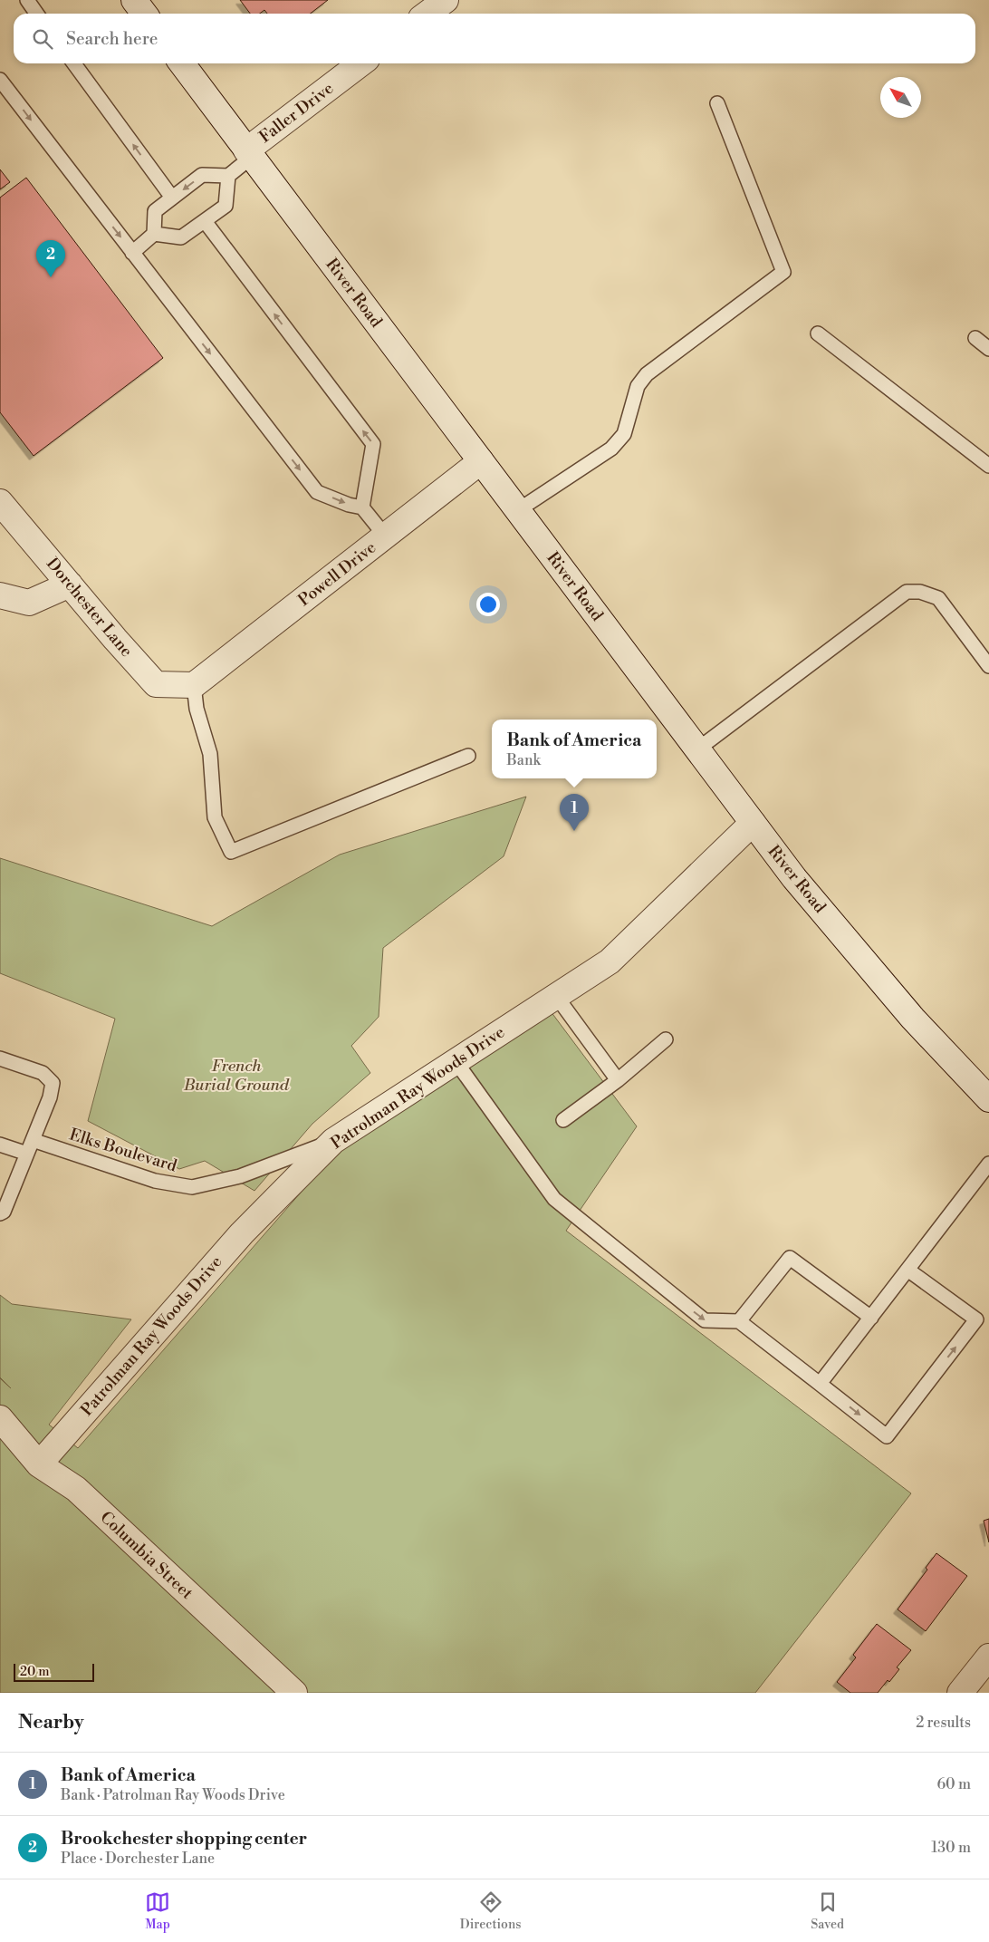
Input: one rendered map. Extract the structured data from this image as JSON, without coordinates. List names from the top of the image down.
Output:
{
  "streets": {
    "street": [
      "Faller Drive",
      "River Road",
      "Powell Drive",
      "Dorchester Lane",
      "Patrolman Ray Woods Drive",
      "Columbia Street"
    ],
    "lane": ["Elks Boulevard"]
  },
  "crossings": [
    ["Faller Drive", "River Road"],
    ["River Road", "Powell Drive"],
    ["River Road", "Patrolman Ray Woods Drive"],
    ["Powell Drive", "Dorchester Lane"],
    ["Patrolman Ray Woods Drive", "Elks Boulevard"],
    ["Patrolman Ray Woods Drive", "Columbia Street"]
  ],
  "parks": ["French Burial Ground"],
  "scale_bar": "20 m",
  "north": "top left",
  "page": {
    "search": "Search here",
    "pins": ["2", "1"],
    "popup": ["Bank of America", "Bank"],
    "scale": "20 m",
    "heading": ["Nearby", "2 results"],
    "list": [
      {
        "mark": "1",
        "name": "Bank of America",
        "note": "Bank · Patrolman Ray Woods Drive",
        "value": "60 m"
      },
      {
        "mark": "2",
        "name": "Brookchester shopping center",
        "note": "Place · Dorchester Lane",
        "value": "130 m"
      }
    ],
    "nav": ["Map", "Directions", "Saved"]
  }
}
